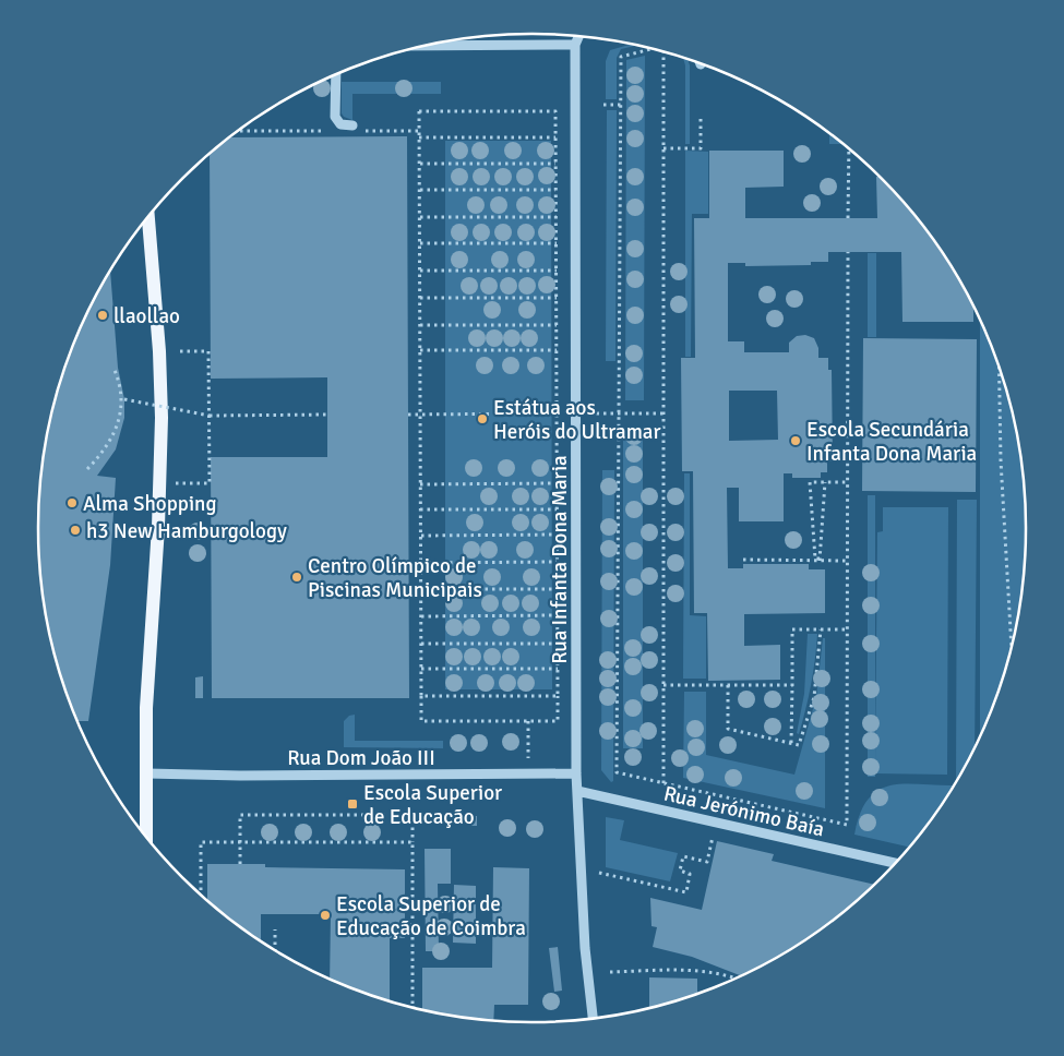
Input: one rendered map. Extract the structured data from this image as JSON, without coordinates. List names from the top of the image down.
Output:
{
  "streets": {
    "street": ["Rua Infanta Dona Maria", "Rua Dom João III", "Rua Jerónimo Baía"]
  },
  "crossings": [
    ["Rua Infanta Dona Maria", "Rua Dom João III"],
    ["Rua Infanta Dona Maria", "Rua Jerónimo Baía"]
  ],
  "places": {
    "other": [
      "llaollao",
      "Estátua aos Heróis do Ultramar",
      "Escola Secundária Infanta Dona Maria",
      "Alma Shopping",
      "h3 New Hamburgology",
      "Centro Olímpico de Piscinas Municipais",
      "Escola Superior de Educação de Coimbra"
    ],
    "transit": ["Escola Superior de Educação"]
  }
}
